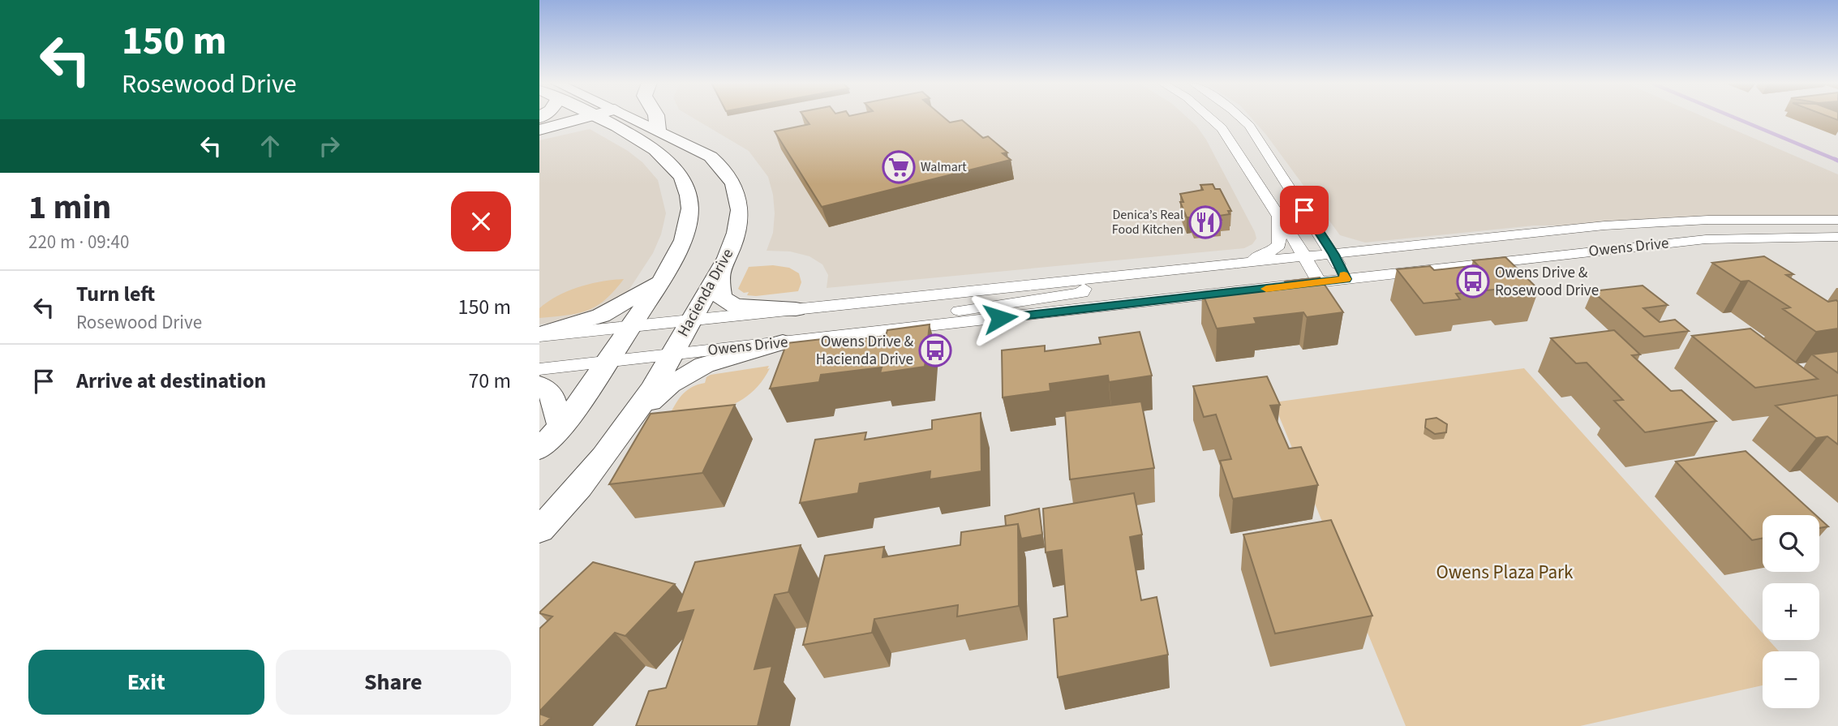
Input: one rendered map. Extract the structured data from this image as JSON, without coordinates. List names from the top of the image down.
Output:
{
  "streets": {
    "main road": ["Hacienda Drive"],
    "street": ["Owens Drive"]
  },
  "crossings": [
    ["Owens Drive", "Hacienda Drive"]
  ],
  "parks": ["Owens Plaza Park"],
  "places": {
    "supermarket": ["Walmart"],
    "restaurant": ["Denica’s Real Food Kitchen"],
    "bus stop": ["Owens Drive & Rosewood Drive", "Owens Drive & Hacienda Drive"]
  },
  "page": {
    "turn": ["150 m", "Rosewood Drive"],
    "heading": ["1 min", "220 m · 09:40"],
    "list": [
      {
        "name": "Turn left",
        "note": "Rosewood Drive",
        "value": "150 m"
      },
      {
        "name": "Arrive at destination",
        "value": "70 m"
      }
    ],
    "map_buttons": ["+", "−"],
    "buttons": ["Exit", "Share"]
  }
}
